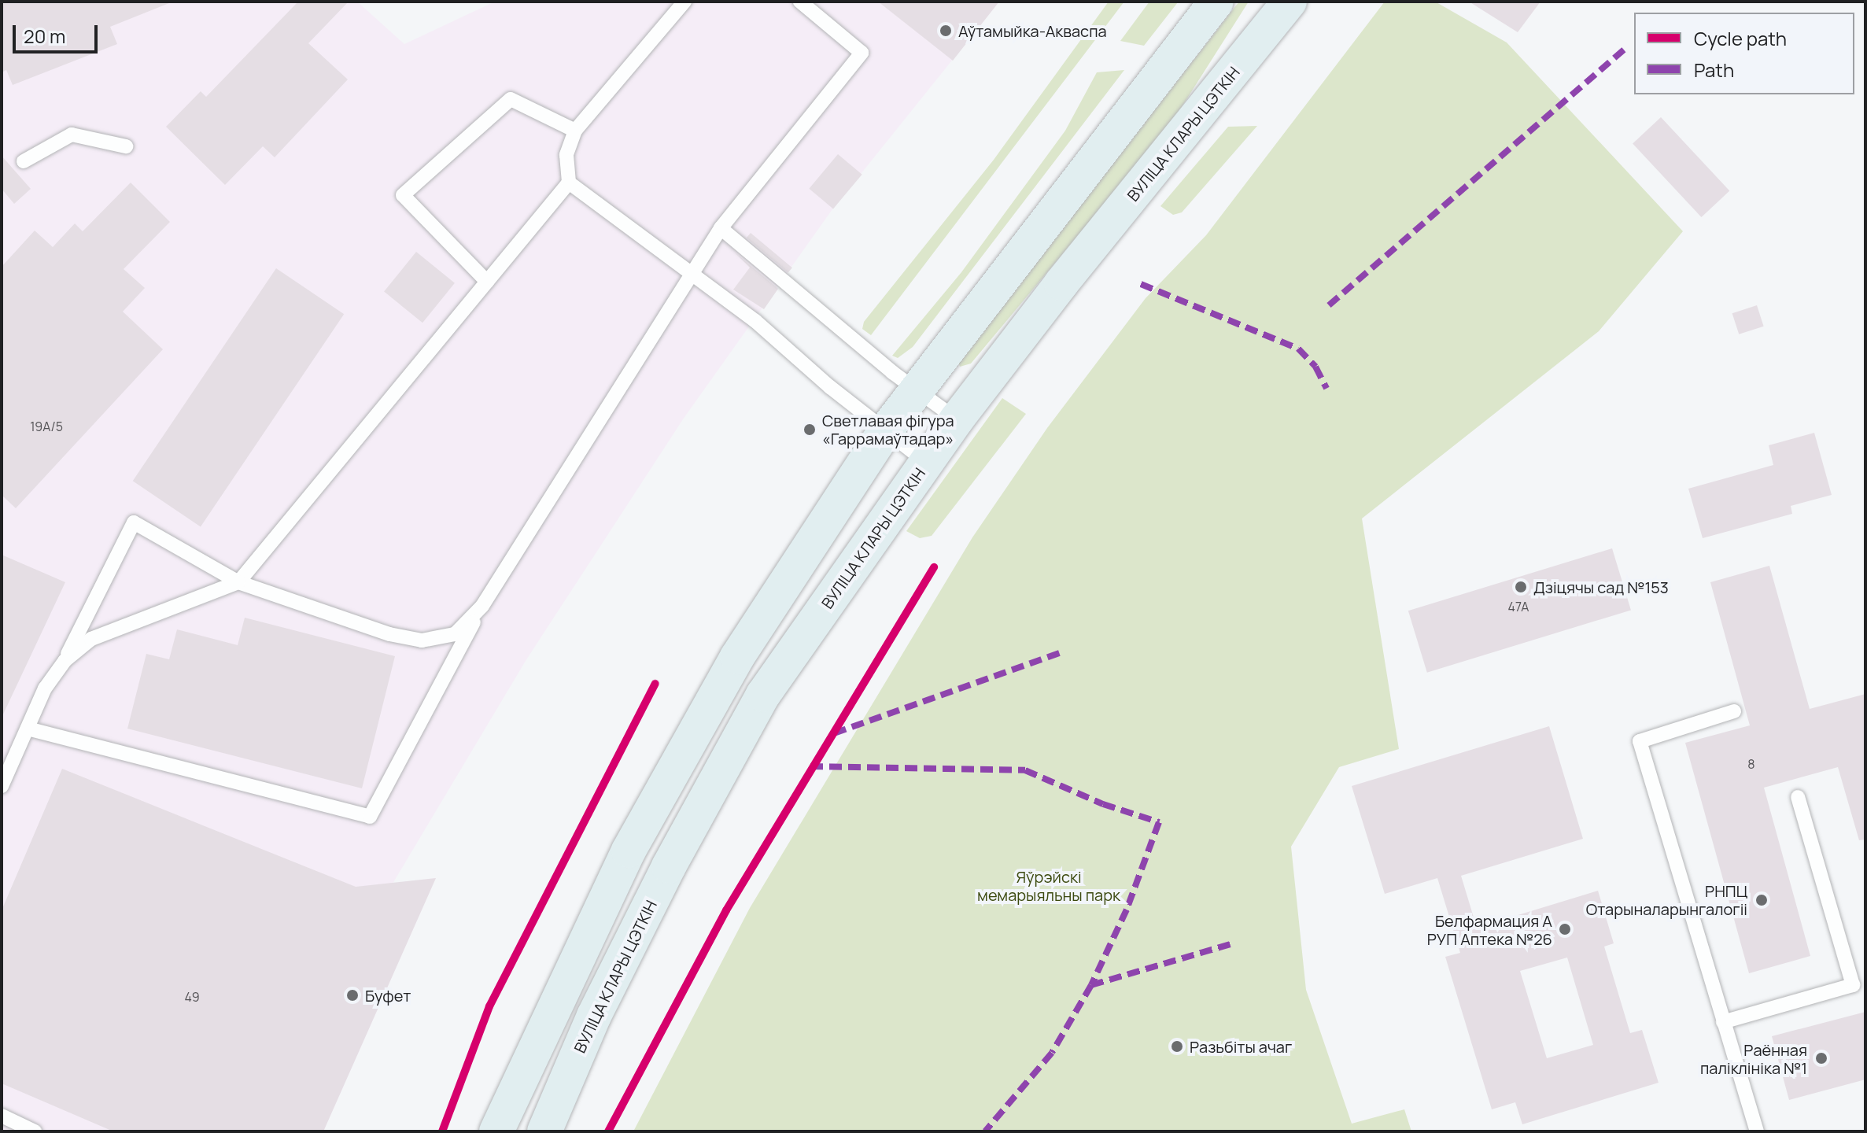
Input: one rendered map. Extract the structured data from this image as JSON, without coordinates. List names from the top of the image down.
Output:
{
  "streets": {
    "main road": ["ВУЛІЦА КЛАРЫ ЦЭТКІН"]
  },
  "parks": ["Яўрэйскі мемарыяльны парк"],
  "places": [
    "Аўтамыйка-Акваспа",
    "Светлавая фігура «Гаррамаўтадар»",
    "Дзіцячы сад №153",
    "РНПЦ Отарыналарынгалогіі",
    "Белфармация А РУП Аптека №26",
    "Буфет",
    "Разьбіты ачаг",
    "Раённая паліклініка №1"
  ],
  "house_numbers": [
    "19А/5",
    "47А",
    "8",
    "49"
  ],
  "legend": ["Cycle path", "Path"],
  "scale_bar": "20 m"
}
